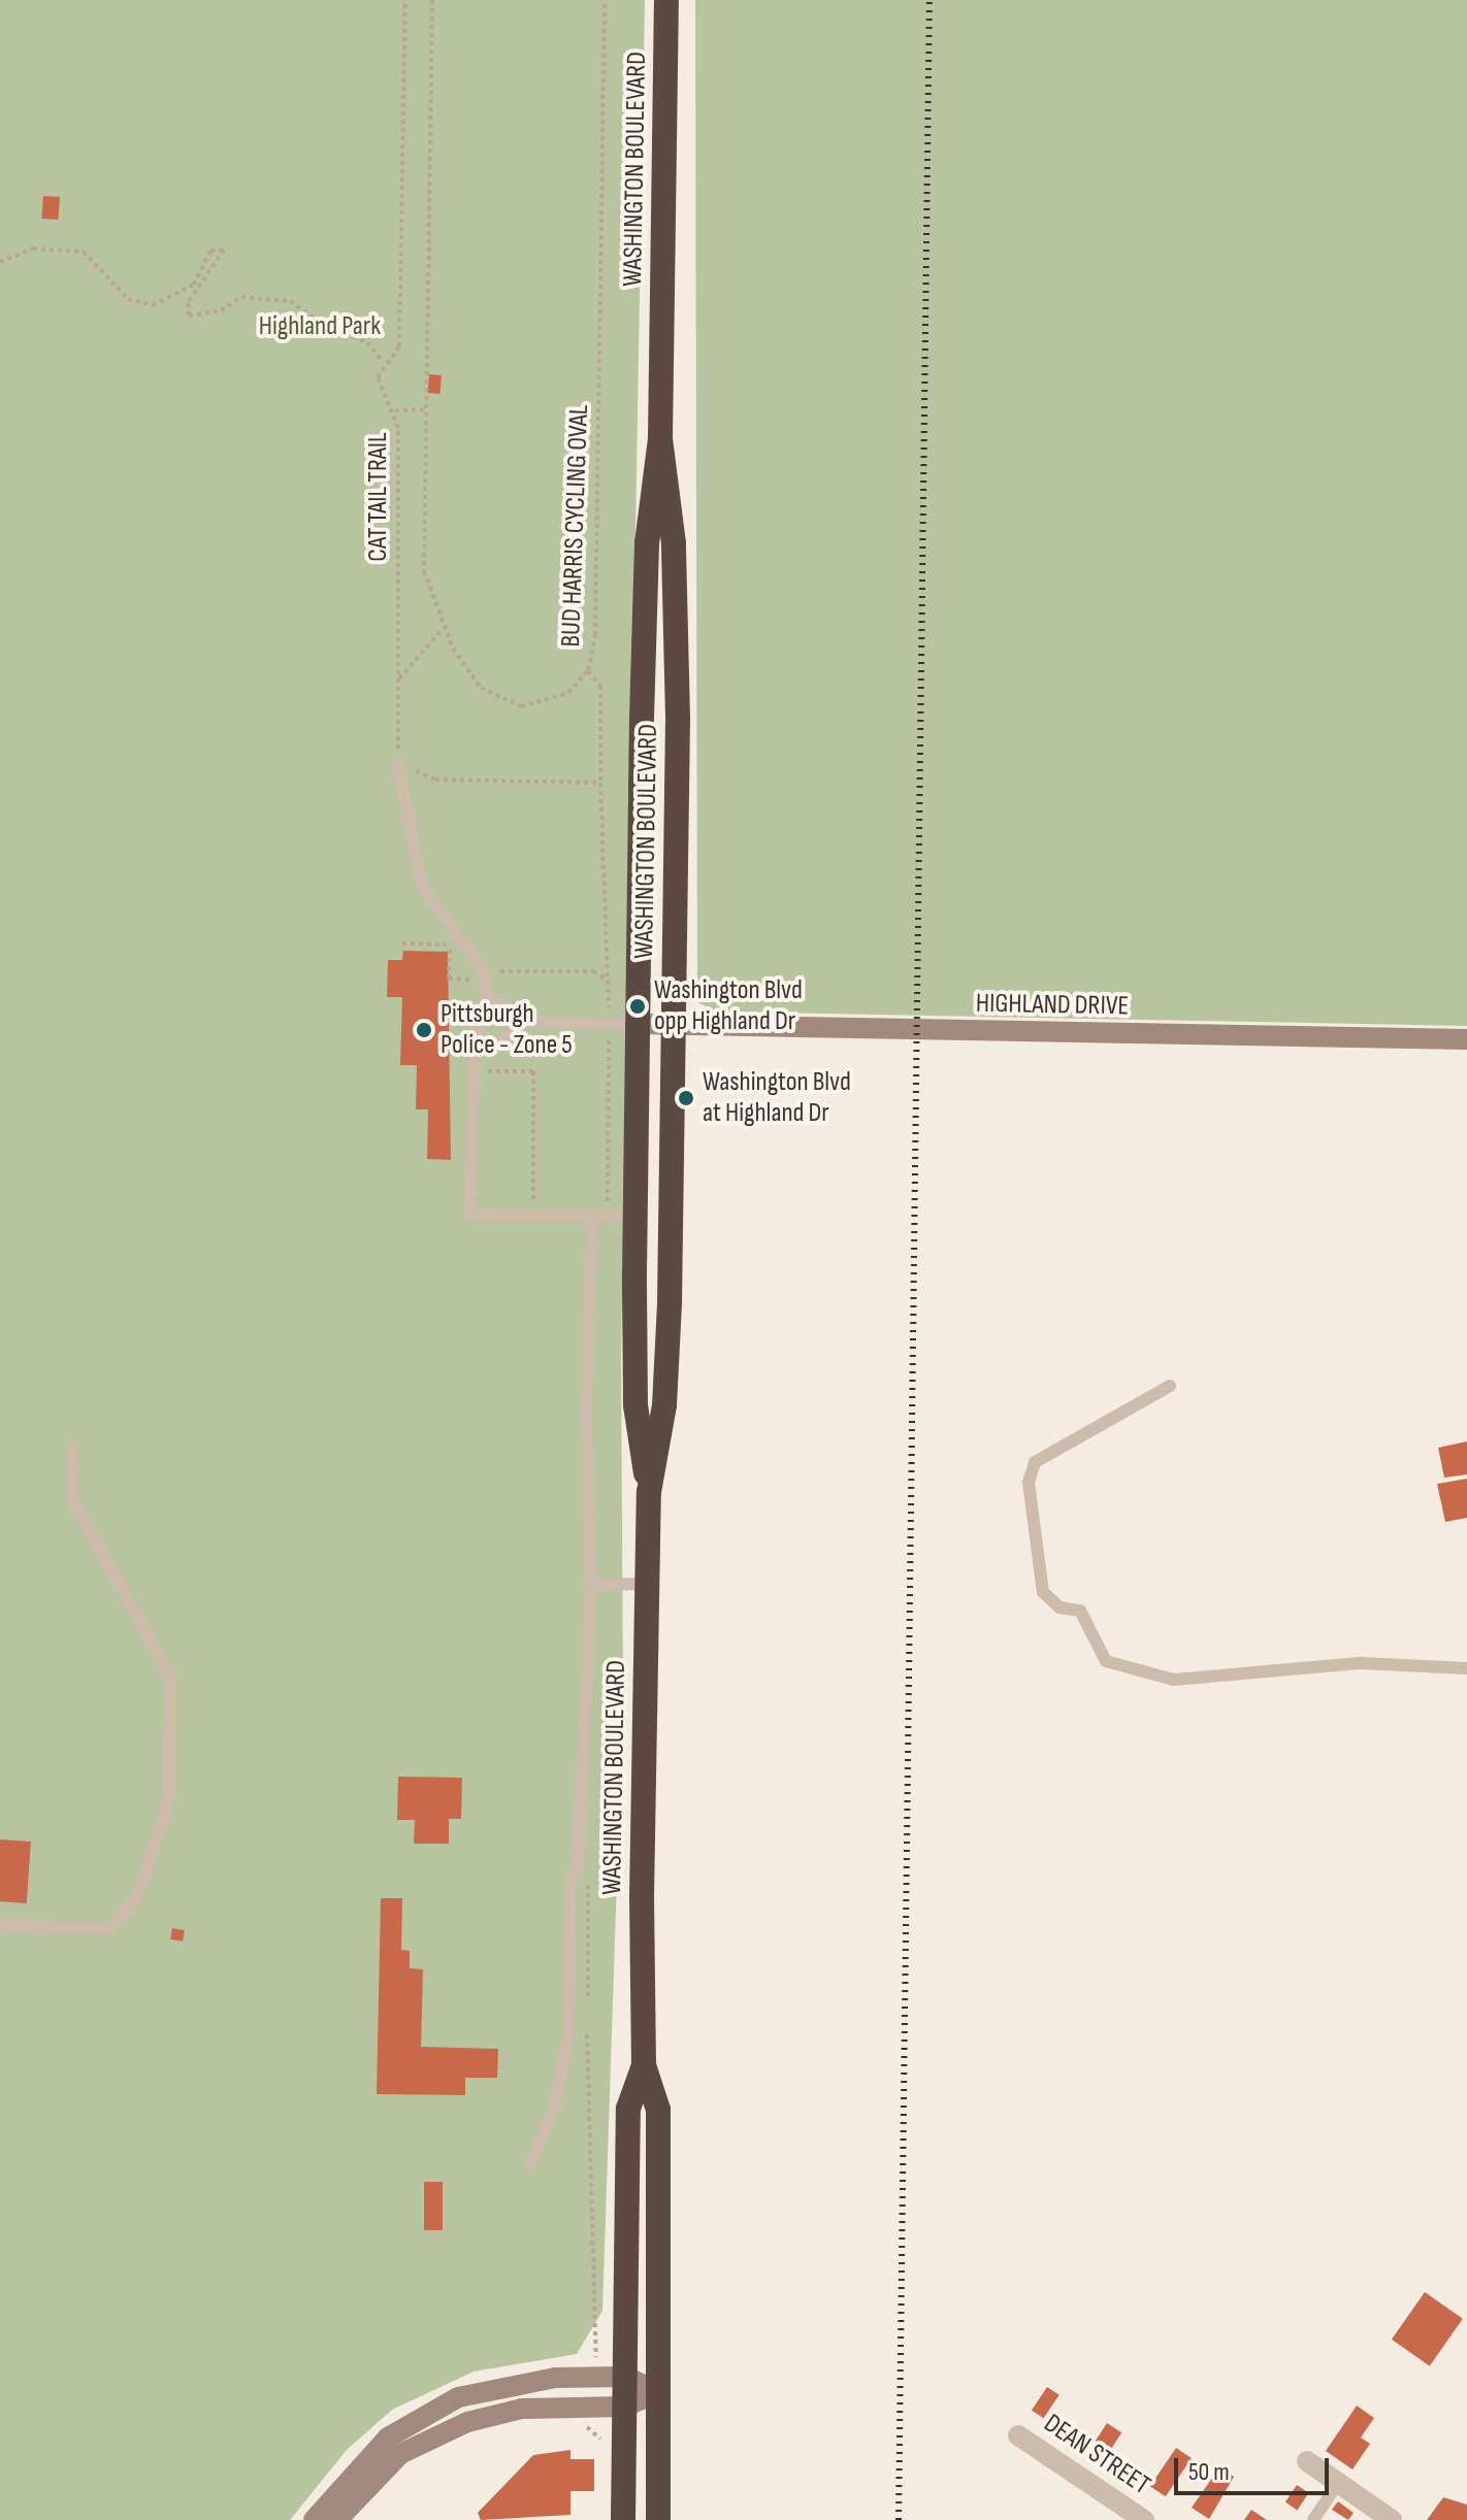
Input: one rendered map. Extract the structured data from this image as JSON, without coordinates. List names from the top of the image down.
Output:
{
  "streets": {
    "highway": ["WASHINGTON BOULEVARD"],
    "street": ["HIGHLAND DRIVE", "DEAN STREET"],
    "path": ["CAT TAIL TRAIL", "BUD HARRIS CYCLING OVAL"]
  },
  "crossings": [
    ["WASHINGTON BOULEVARD", "HIGHLAND DRIVE"]
  ],
  "parks": ["Highland Park"],
  "places": ["Washington Blvd opp Highland Dr", "Pittsburgh Police - Zone 5", "Washington Blvd at Highland Dr"],
  "scale_bar": "50 m"
}
